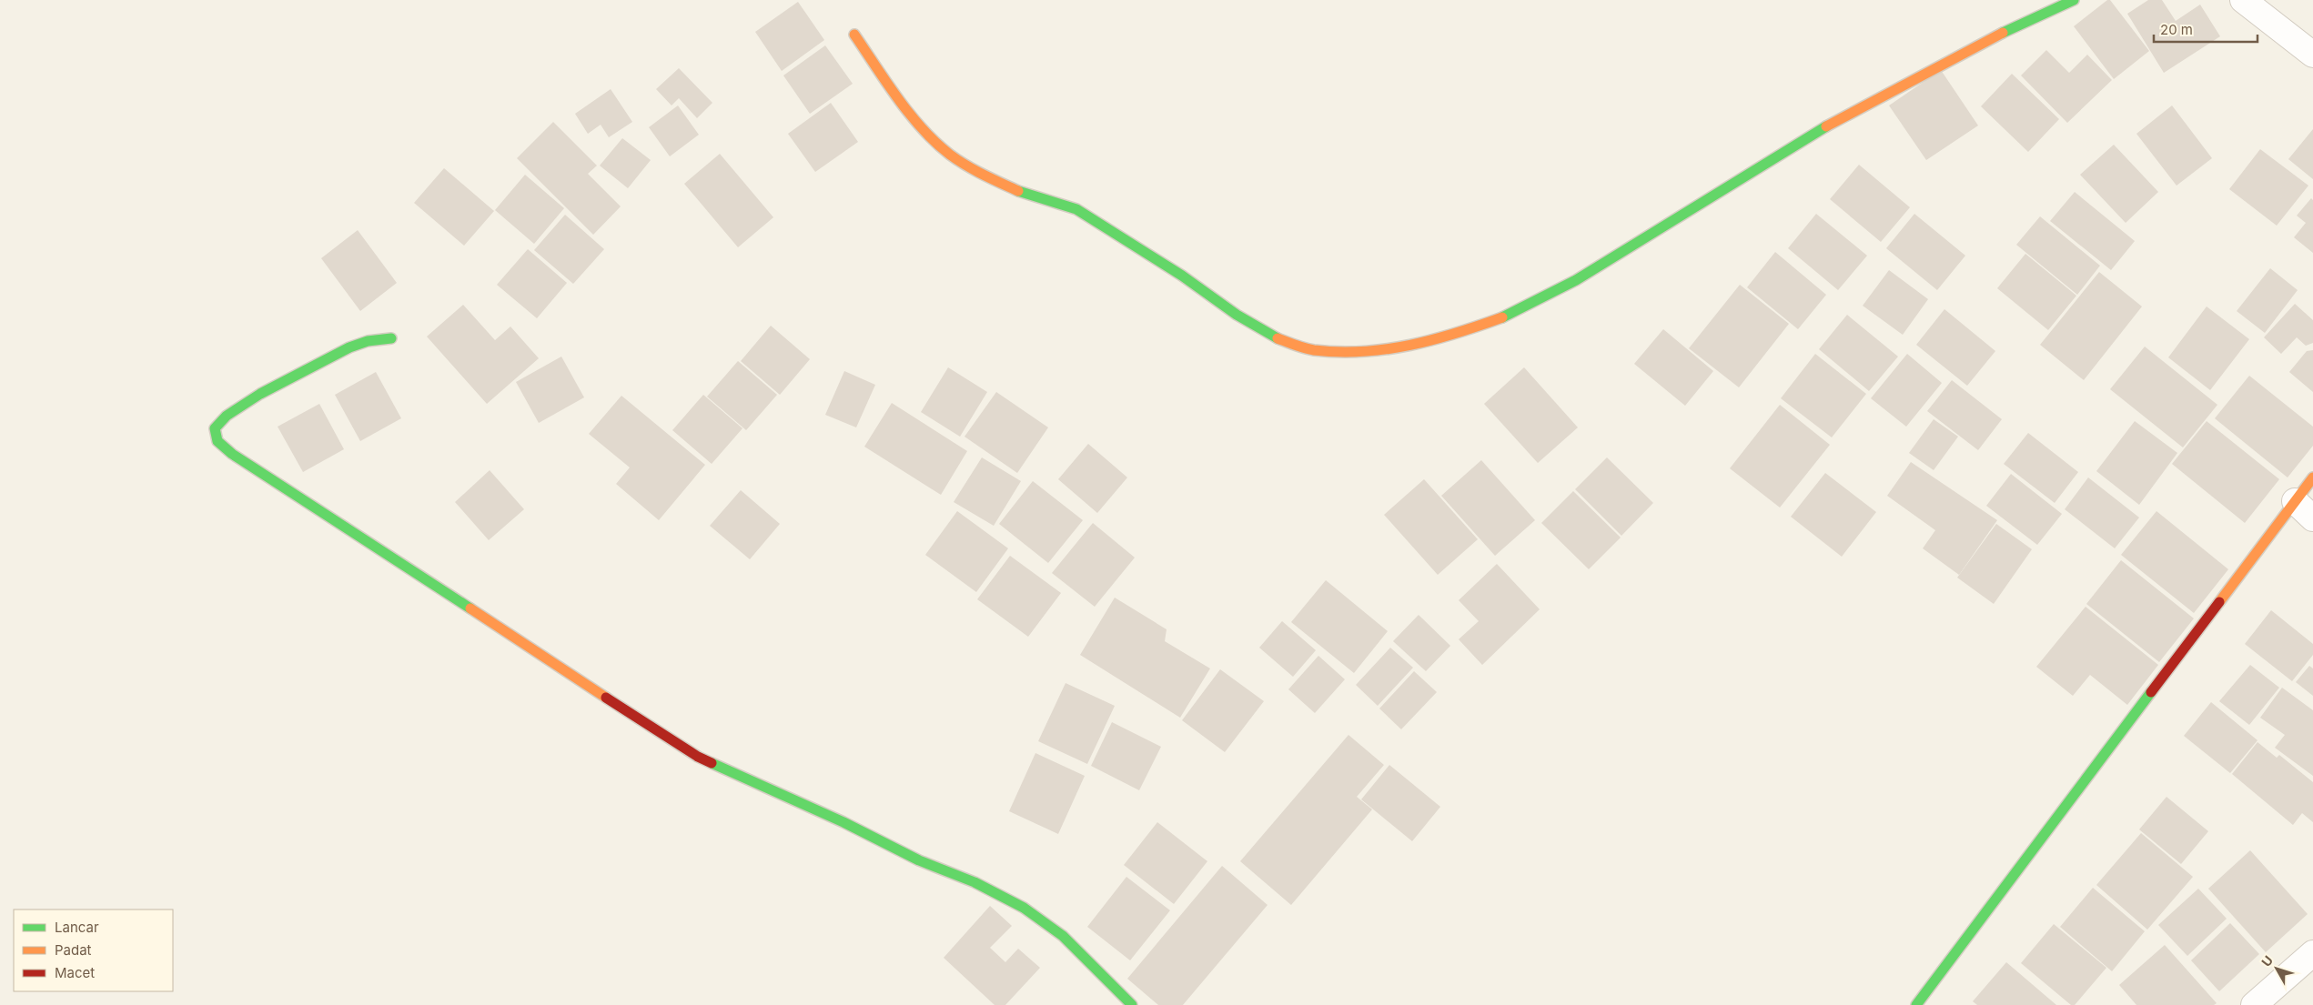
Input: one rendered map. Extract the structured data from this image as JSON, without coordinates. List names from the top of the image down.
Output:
{
  "legend": ["Lancar", "Padat", "Macet"],
  "scale_bar": "20 m",
  "north": "top left"
}
